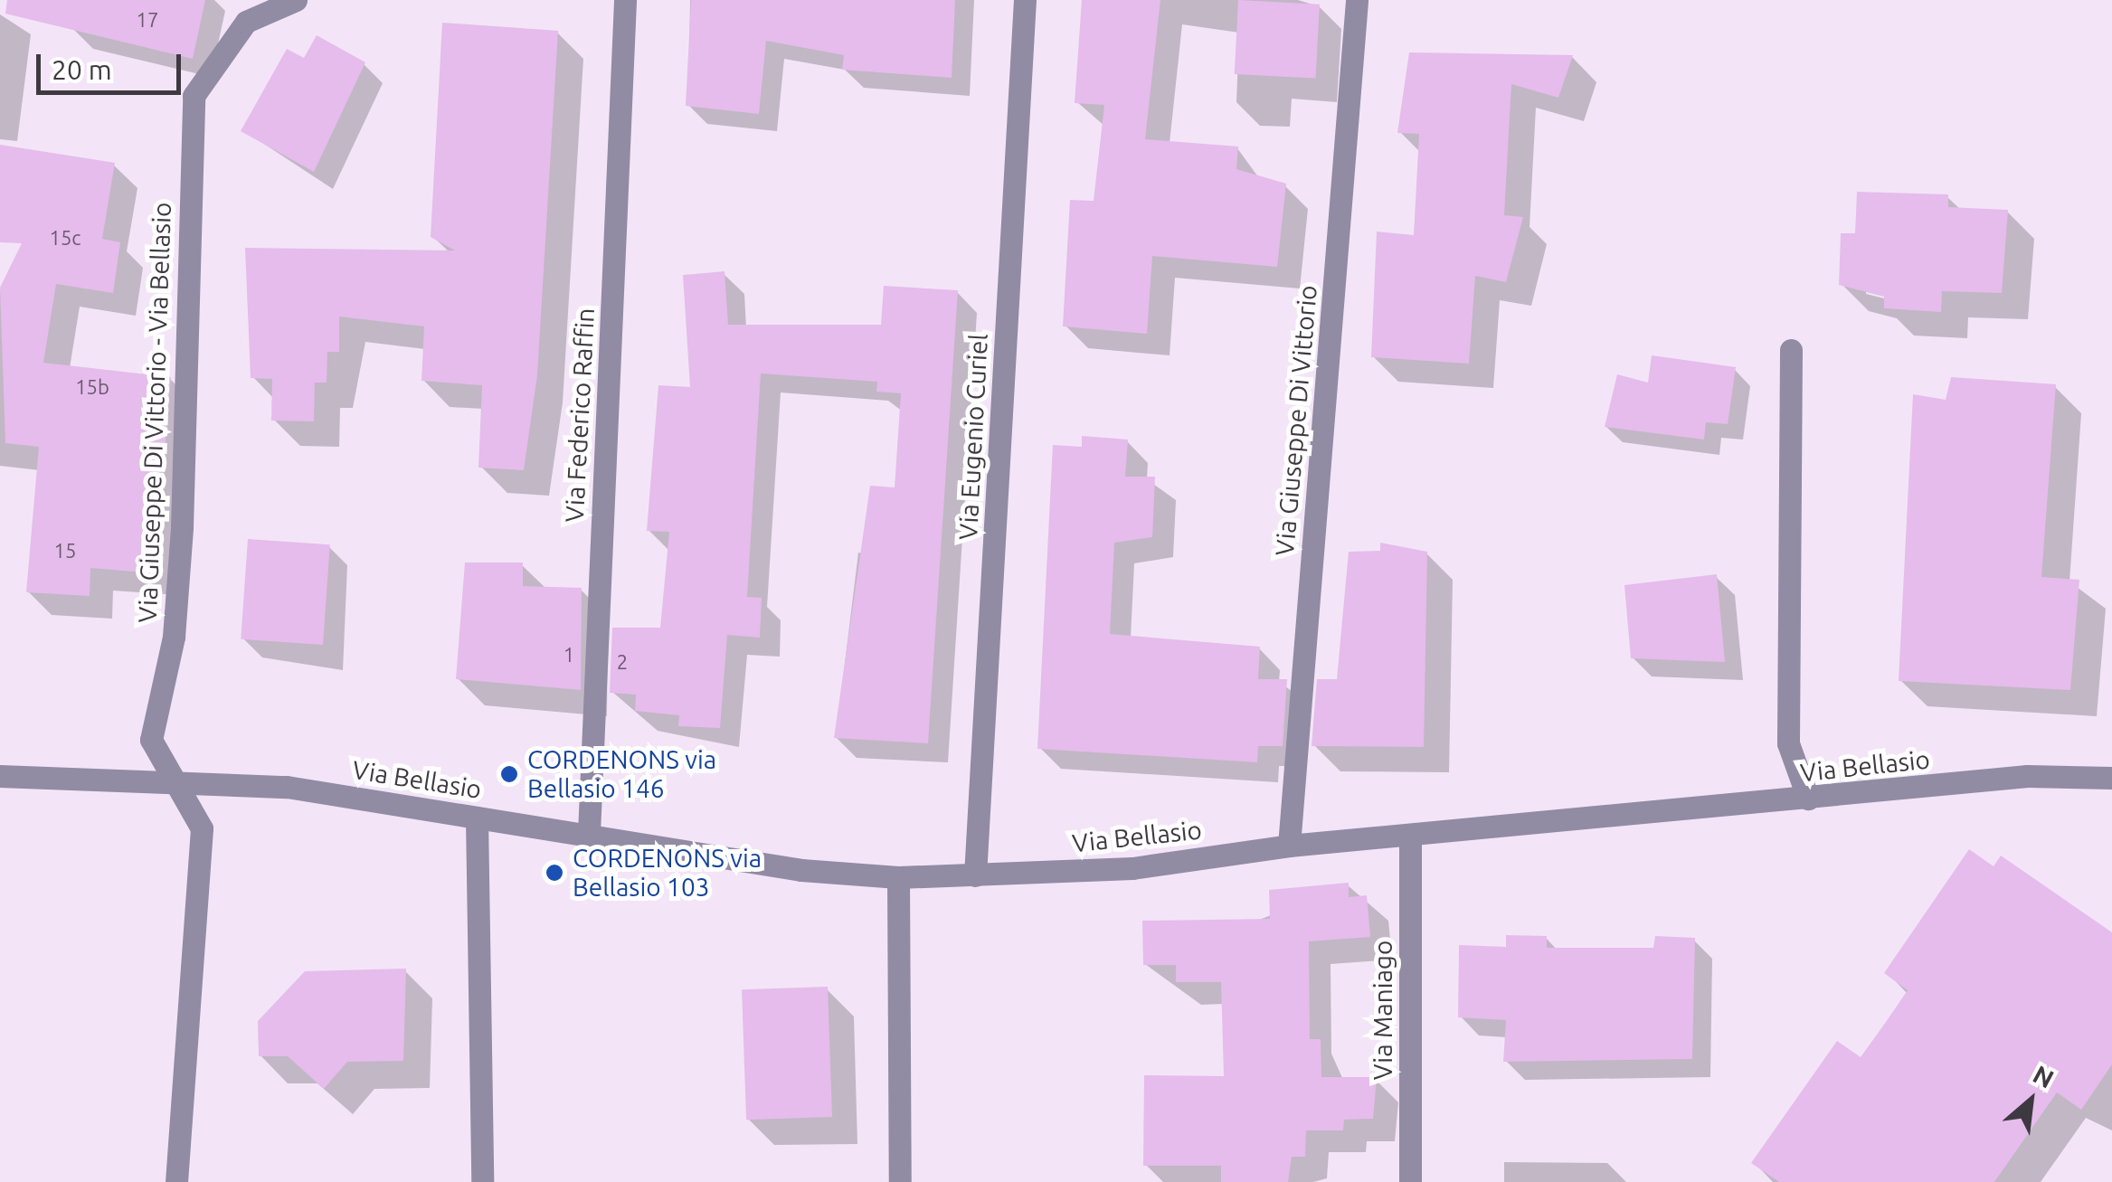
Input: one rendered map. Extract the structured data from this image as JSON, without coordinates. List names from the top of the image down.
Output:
{
  "streets": {
    "street": [
      "Via Giuseppe Di Vittorio - Via Bellasio",
      "Via Federico Raffin",
      "Via Giuseppe Di Vittorio",
      "Via Eugenio Curiel",
      "Via Bellasio",
      "Via Maniago"
    ]
  },
  "crossings": [
    ["Via Giuseppe Di Vittorio - Via Bellasio", "Via Bellasio"],
    ["Via Federico Raffin", "Via Bellasio"],
    ["Via Giuseppe Di Vittorio", "Via Bellasio"],
    ["Via Eugenio Curiel", "Via Bellasio"],
    ["Via Bellasio", "Via Maniago"]
  ],
  "places": ["CORDENONS via Bellasio 146", "CORDENONS via Bellasio 103"],
  "house_numbers": [
    "17",
    "15c",
    "15b",
    "15",
    "1",
    "2"
  ],
  "scale_bar": "20 m",
  "north": "top right"
}
